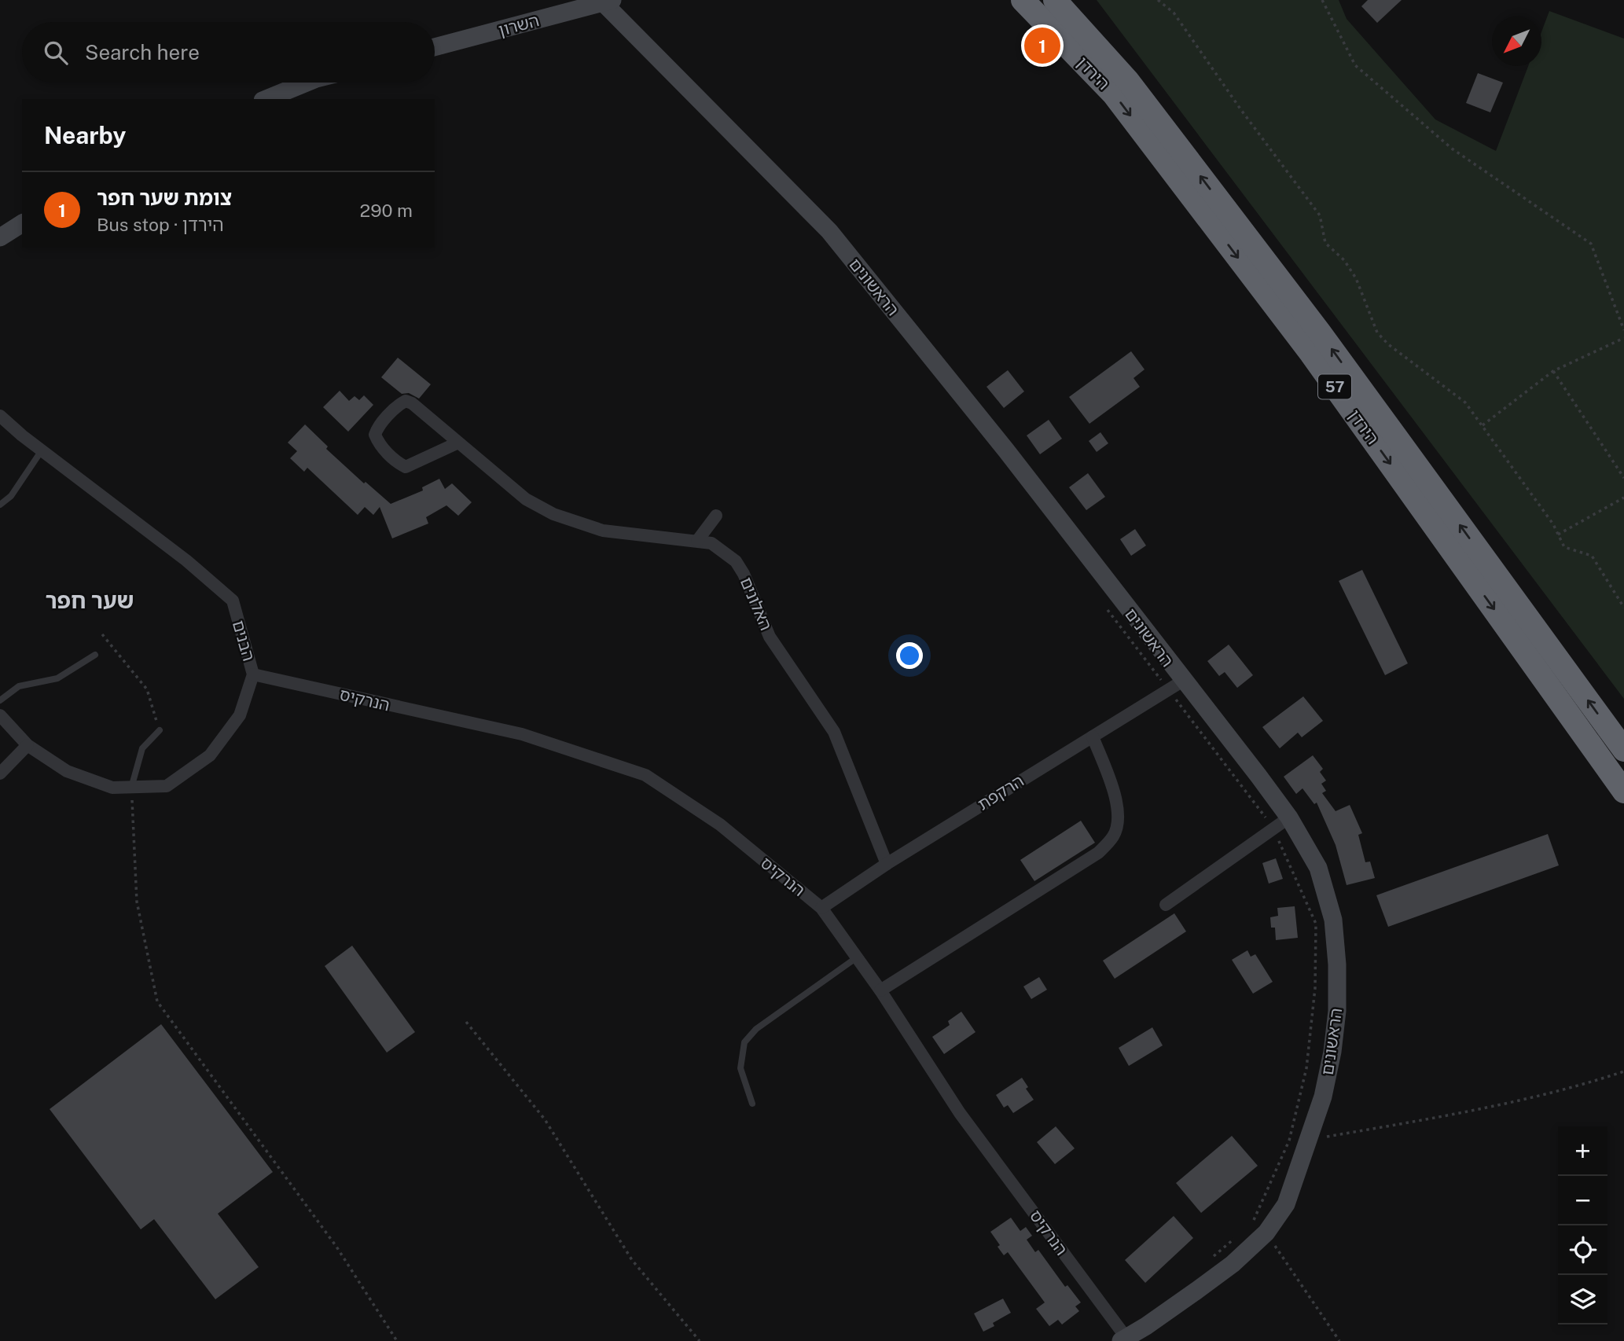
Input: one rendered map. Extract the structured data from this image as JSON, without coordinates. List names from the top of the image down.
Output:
{
  "streets": {
    "highway": ["הירדן", "57"],
    "street": [
      "השרון",
      "הראשונים",
      "האלונים",
      "הבנים",
      "הנרקיס",
      "הרקפת"
    ]
  },
  "crossings": [
    ["השרון", "הראשונים"],
    ["הראשונים", "הנרקיס"],
    ["הראשונים", "הרקפת"],
    ["האלונים", "הרקפת"],
    ["הבנים", "הנרקיס"],
    ["הנרקיס", "הרקפת"]
  ],
  "districts": ["שער חפר"],
  "north": "bottom left",
  "page": {
    "search": "Search here",
    "pins": "1",
    "heading": "Nearby",
    "list": [
      {
        "mark": "1",
        "name": "צומת שער חפר",
        "note": "Bus stop · הירדן",
        "value": "290 m"
      }
    ],
    "map_buttons": ["+", "−"]
  }
}
